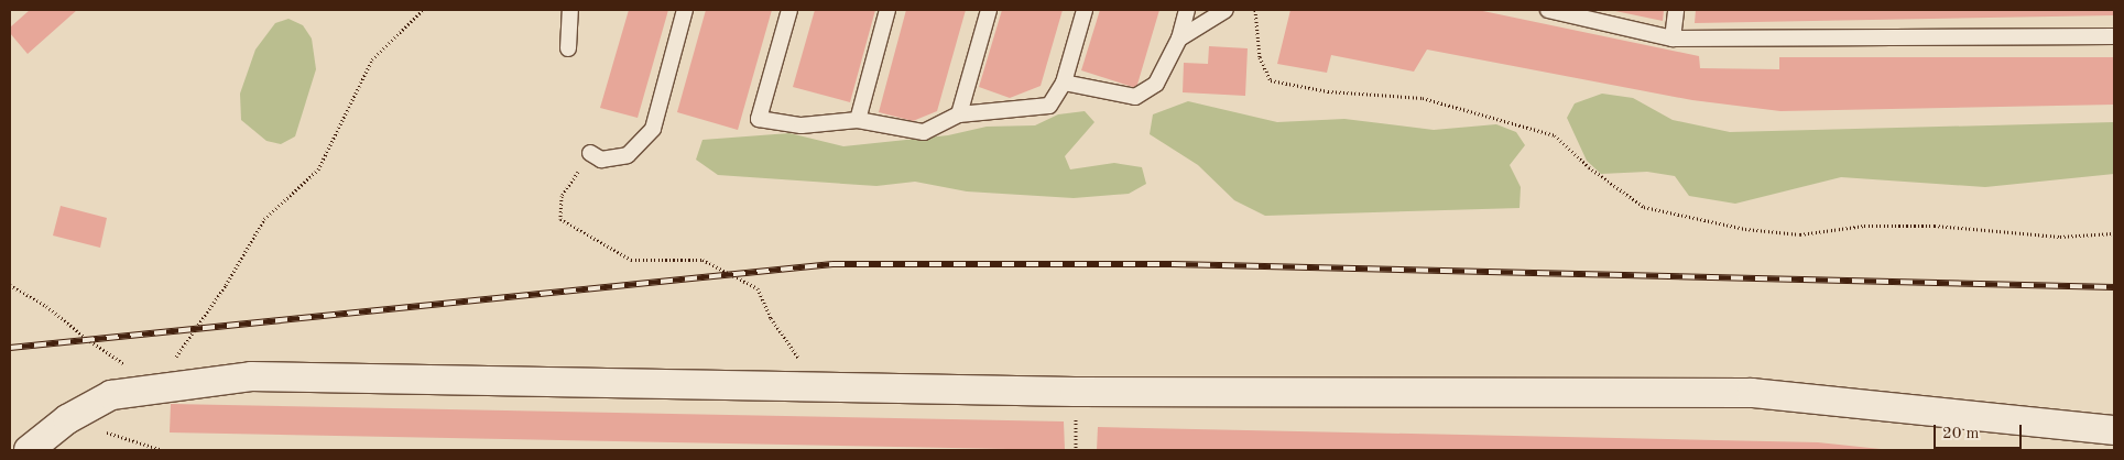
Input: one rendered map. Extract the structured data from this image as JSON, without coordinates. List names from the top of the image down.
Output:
{
  "scale_bar": "20 m"
}
